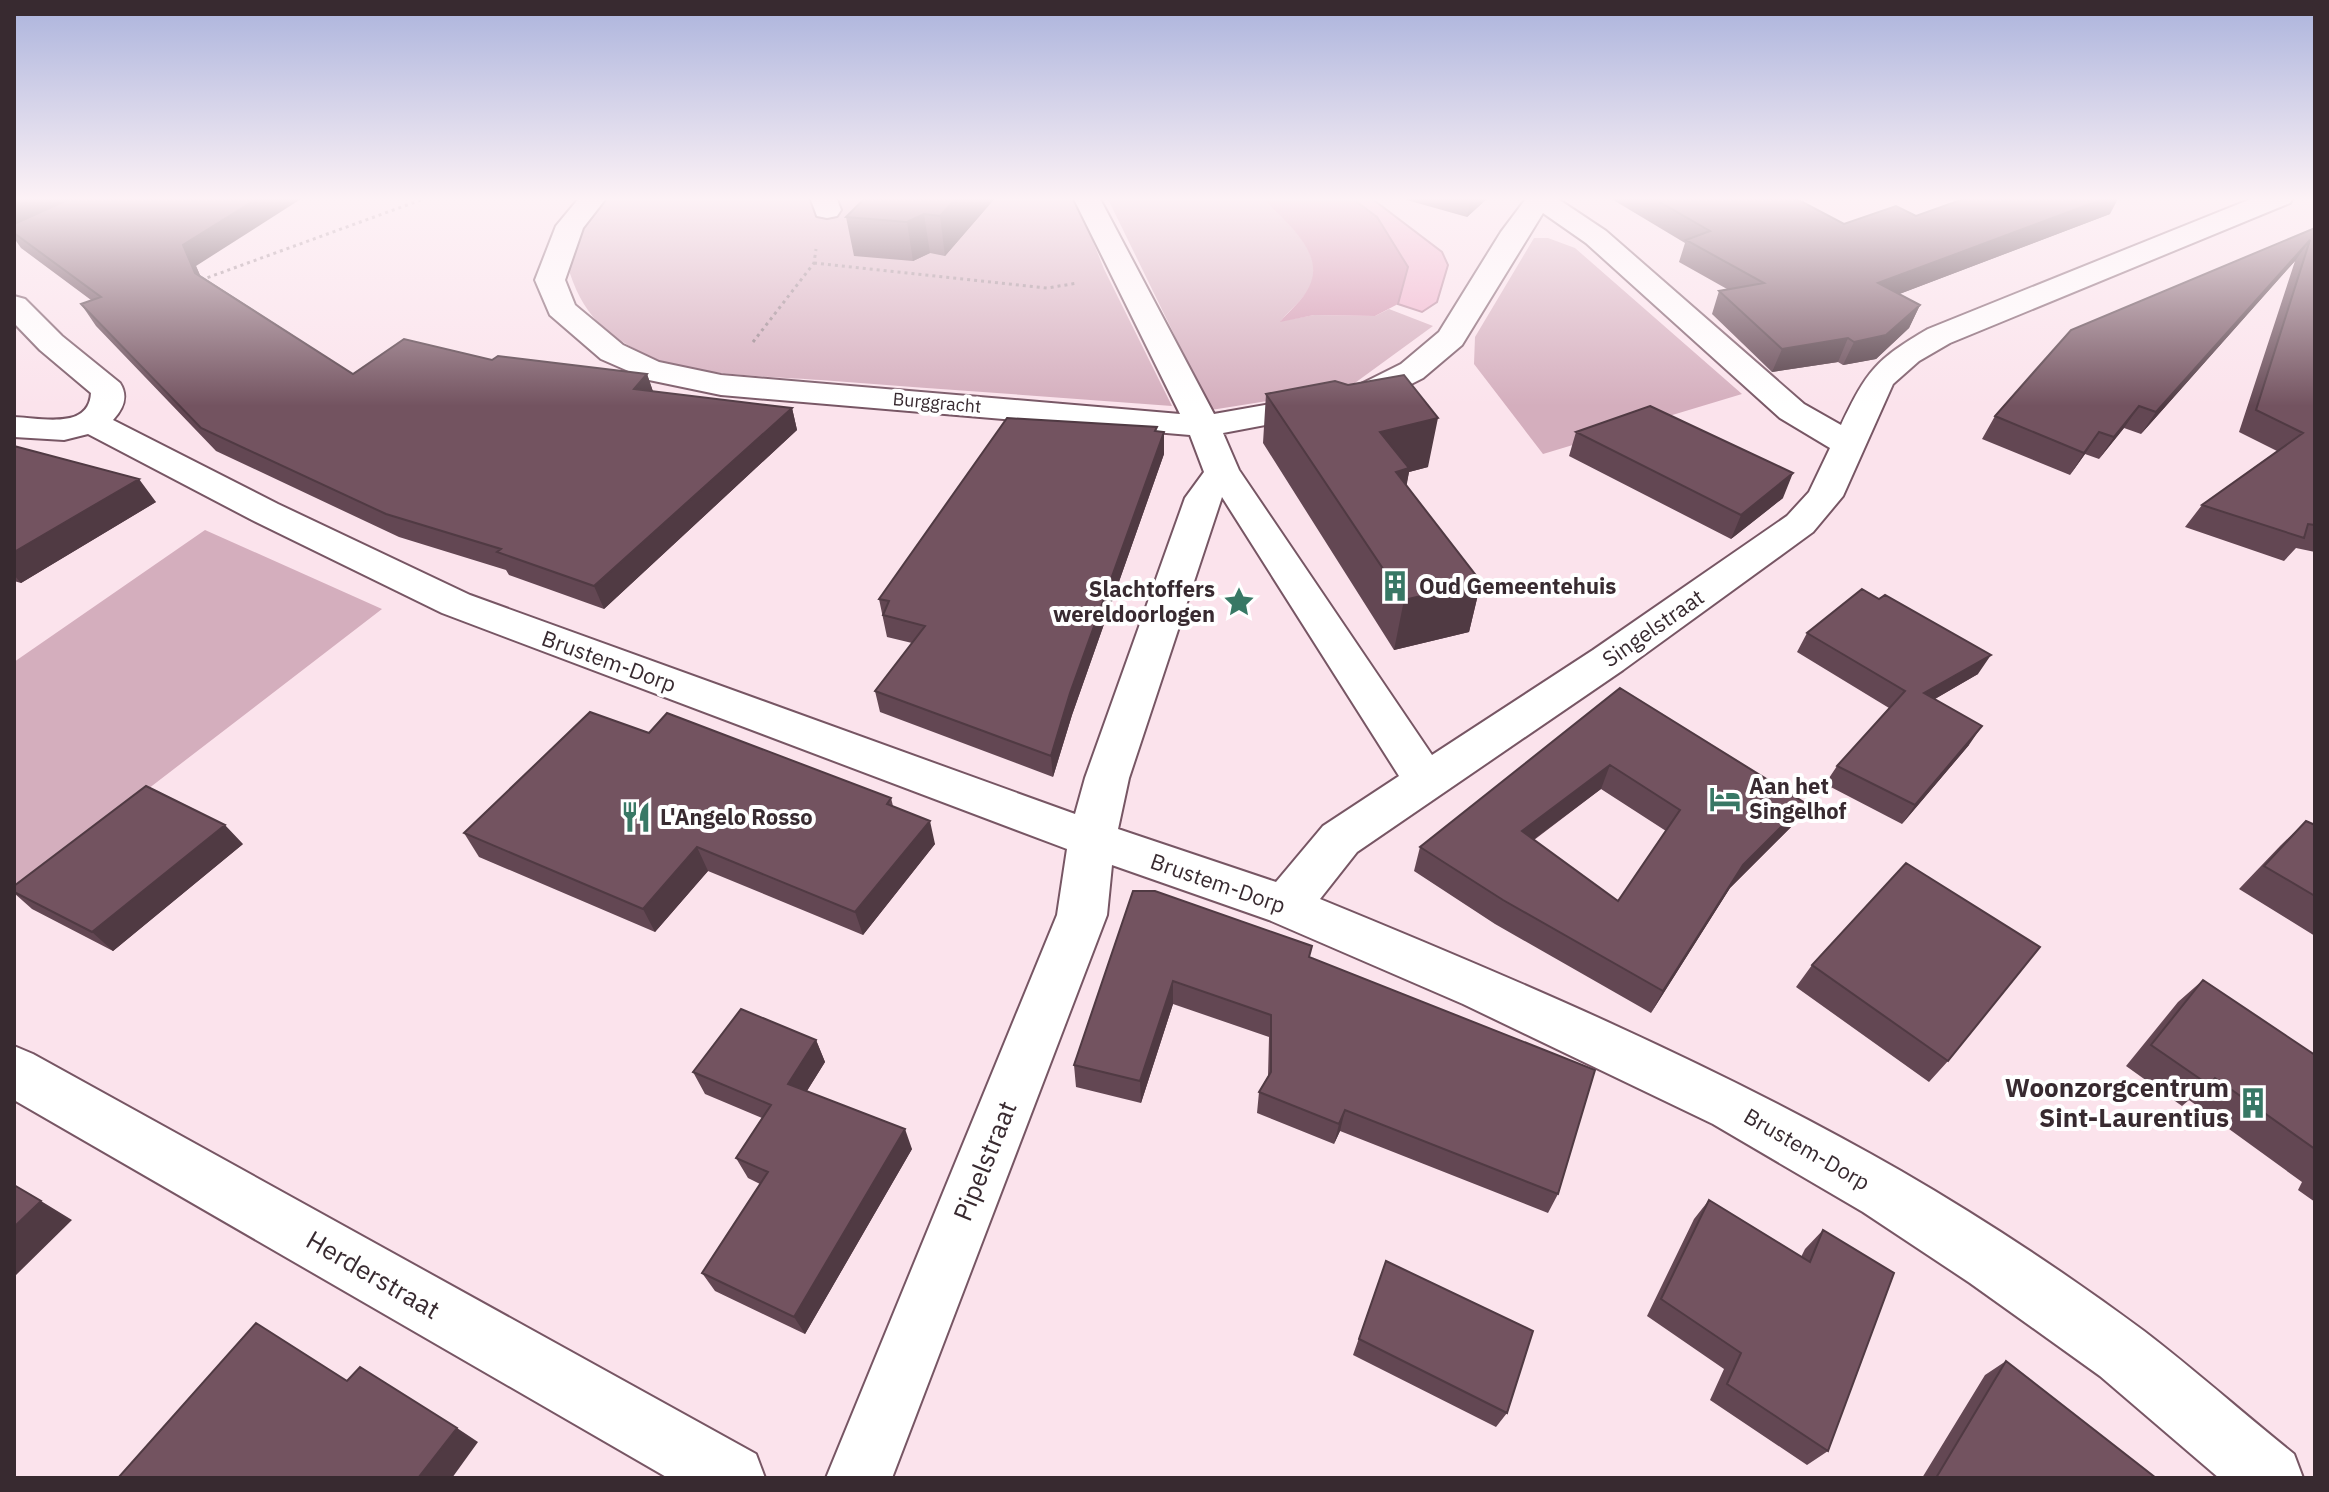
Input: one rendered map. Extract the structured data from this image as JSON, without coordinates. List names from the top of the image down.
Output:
{
  "streets": {
    "street": [
      "Burggracht",
      "Singelstraat",
      "Brustem-Dorp",
      "Pipelstraat",
      "Herderstraat"
    ]
  },
  "crossings": [
    ["Singelstraat", "Brustem-Dorp"],
    ["Brustem-Dorp", "Pipelstraat"]
  ],
  "places": {
    "building": ["Oud Gemeentehuis", "Woonzorgcentrum Sint-Laurentius"],
    "place": ["Slachtoffers wereldoorlogen"],
    "hotel": ["Aan het Singelhof"],
    "restaurant": ["L'Angelo Rosso"]
  }
}
